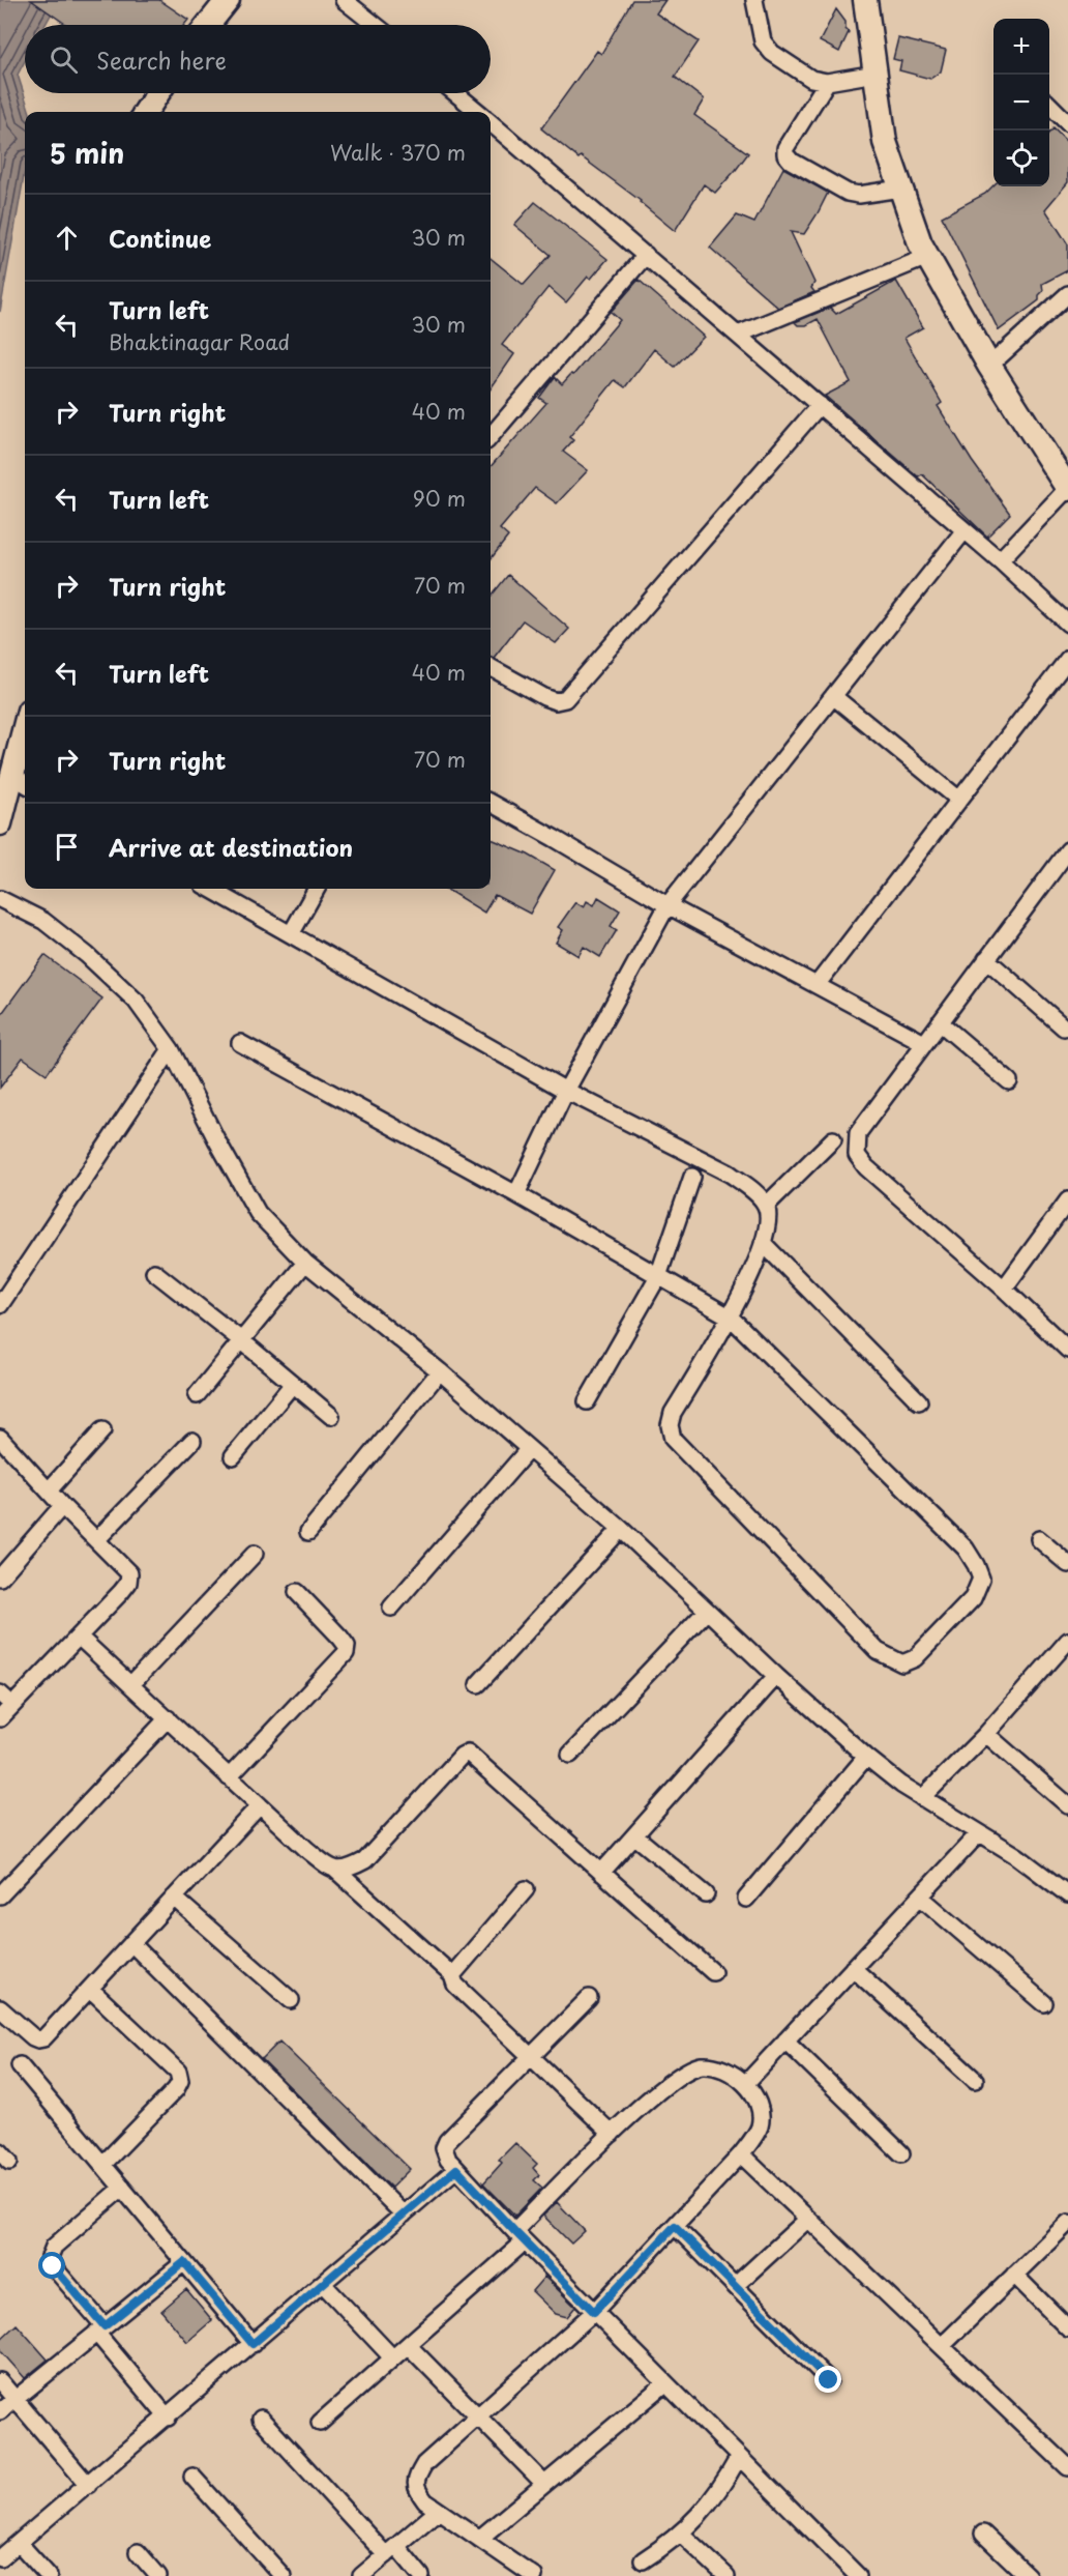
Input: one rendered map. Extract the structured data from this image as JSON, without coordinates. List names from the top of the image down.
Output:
{
  "page": {
    "map_buttons": ["+", "−"],
    "search": "Search here",
    "heading": ["5 min", "Walk · 370 m"],
    "list": [
      ["Continue", "30 m"],
      ["Turn left", "Bhaktinagar Road", "30 m"],
      ["Turn right", "40 m"],
      ["Turn left", "90 m"],
      ["Turn right", "70 m"],
      ["Turn left", "40 m"],
      ["Turn right", "70 m"],
      "Arrive at destination"
    ]
  }
}
